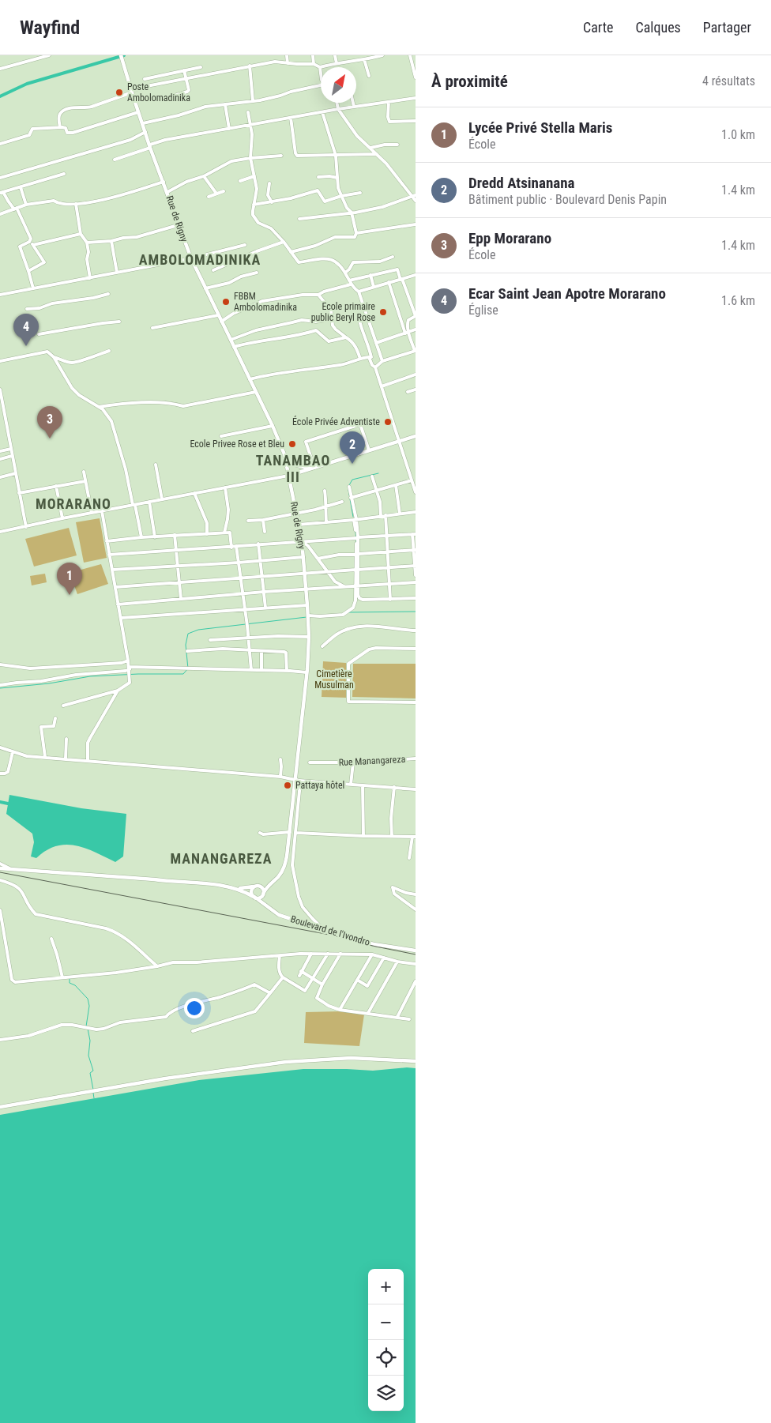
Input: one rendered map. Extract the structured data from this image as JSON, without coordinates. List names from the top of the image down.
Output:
{
  "streets": {
    "main road": ["Rue de Rigny", "Boulevard de l'Ivondro"],
    "street": ["Rue Manangareza"]
  },
  "crossings": [
    ["Rue de Rigny", "Boulevard de l'Ivondro"]
  ],
  "districts": [
    "AMBOLOMADINIKA",
    "TANAMBAO III",
    "MORARANO",
    "MANANGAREZA"
  ],
  "parks": ["Cimetière Musulman"],
  "places": [
    "Poste Ambolomadinika",
    "FBBM Ambolomadinika",
    "Ecole primaire public Beryl Rose",
    "École Privée Adventiste",
    "Ecole Privee Rose et Bleu",
    "Pattaya hôtel"
  ],
  "north": "top right",
  "page": {
    "header": "Wayfind",
    "nav": ["Carte", "Calques", "Partager"],
    "heading": ["À proximité", "4 résultats"],
    "list": [
      {
        "mark": "1",
        "name": "Lycée Privé Stella Maris",
        "note": "École",
        "value": "1.0 km"
      },
      {
        "mark": "2",
        "name": "Dredd Atsinanana",
        "note": "Bâtiment public · Boulevard Denis Papin",
        "value": "1.4 km"
      },
      {
        "mark": "3",
        "name": "Epp Morarano",
        "note": "École",
        "value": "1.4 km"
      },
      {
        "mark": "4",
        "name": "Ecar Saint Jean Apotre Morarano",
        "note": "Église",
        "value": "1.6 km"
      }
    ],
    "pins": [
      "4",
      "3",
      "2",
      "1"
    ],
    "map_buttons": ["+", "−"]
  }
}
